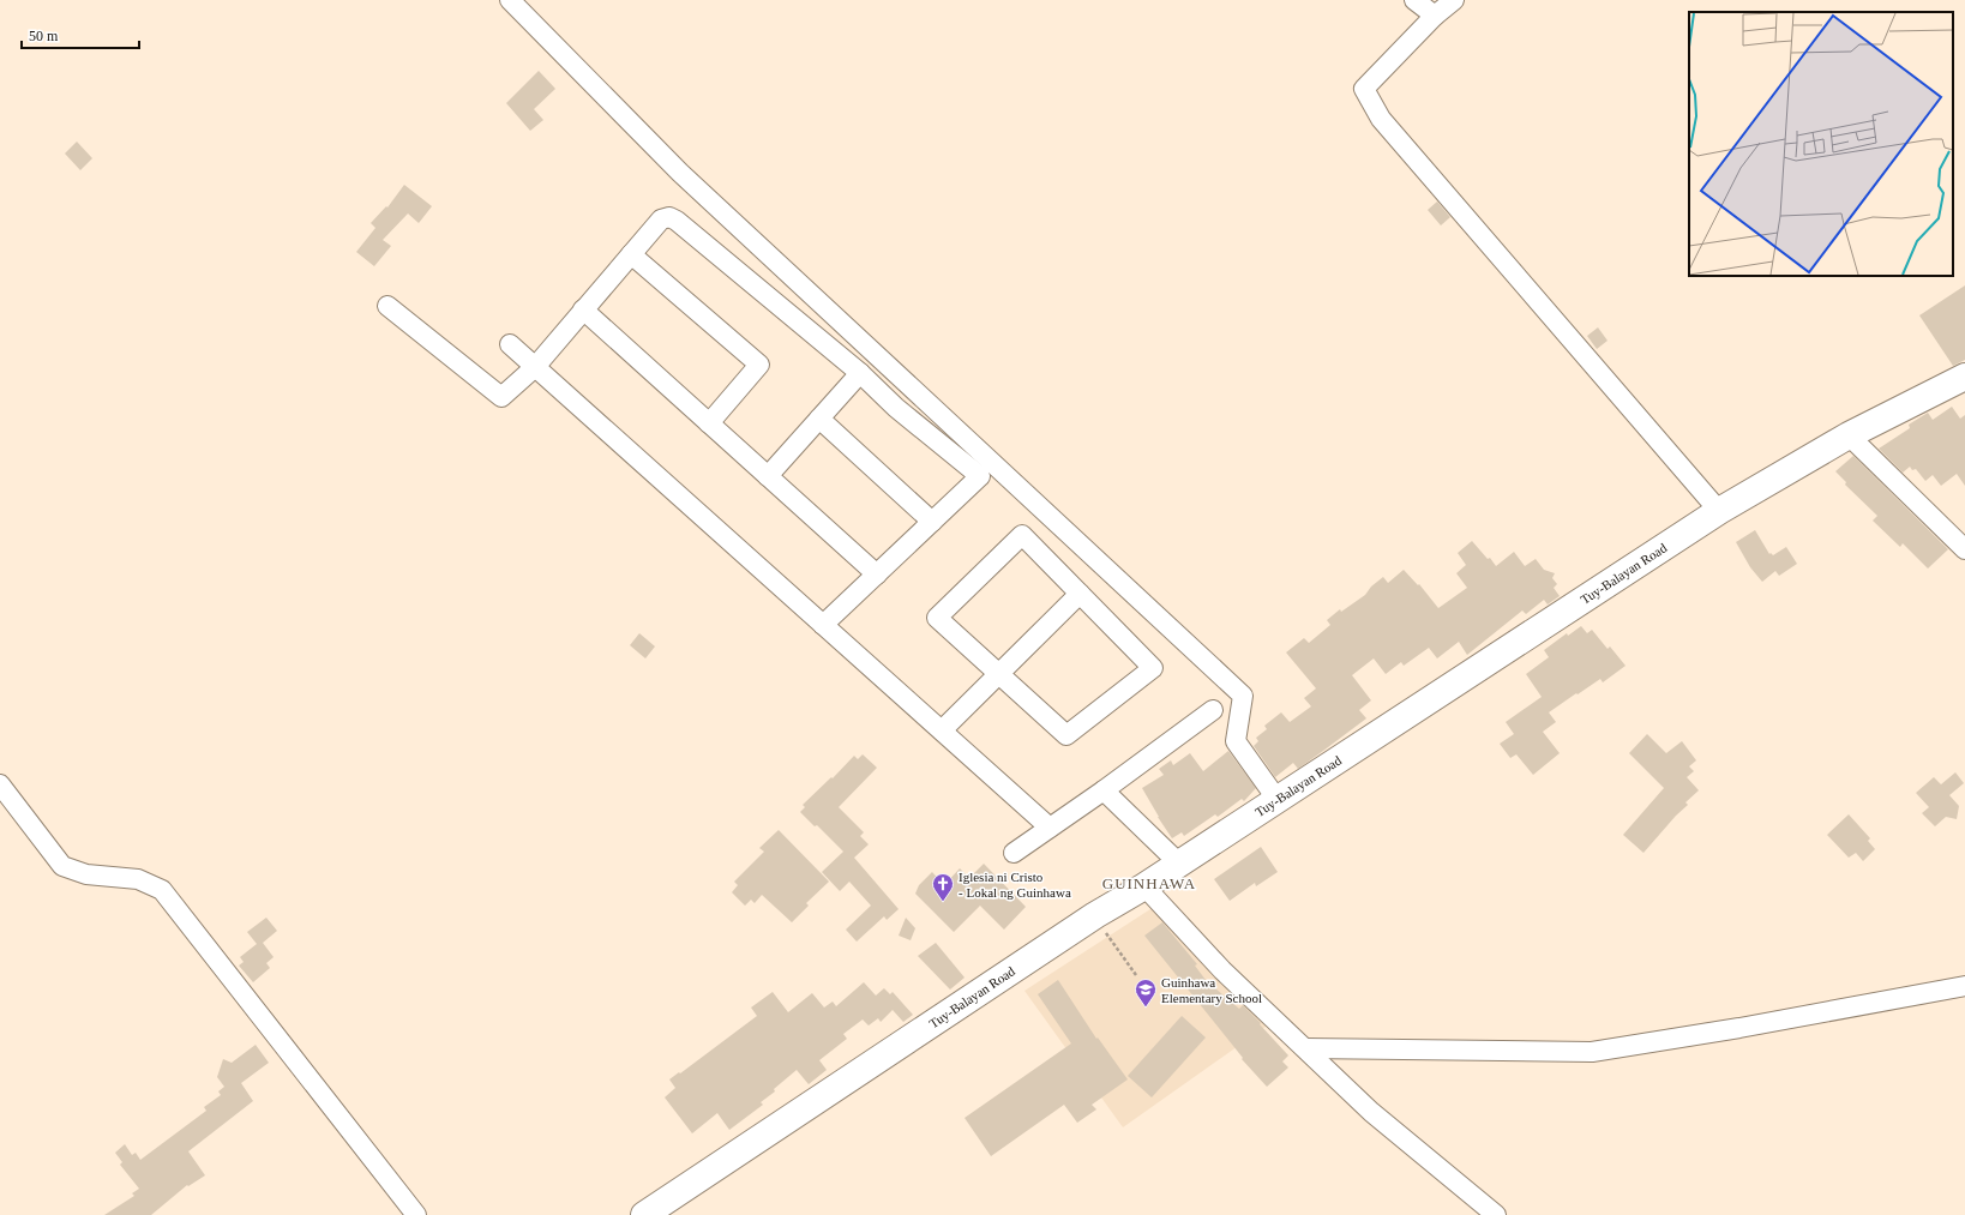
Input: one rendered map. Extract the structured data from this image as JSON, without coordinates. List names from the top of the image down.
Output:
{
  "streets": {
    "main road": ["Tuy-Balayan Road"]
  },
  "districts": ["GUINHAWA"],
  "places": {
    "church": ["Iglesia ni Cristo - Lokal ng Guinhawa"],
    "school or university": ["Guinhawa Elementary School"]
  },
  "scale_bar": "50 m"
}
